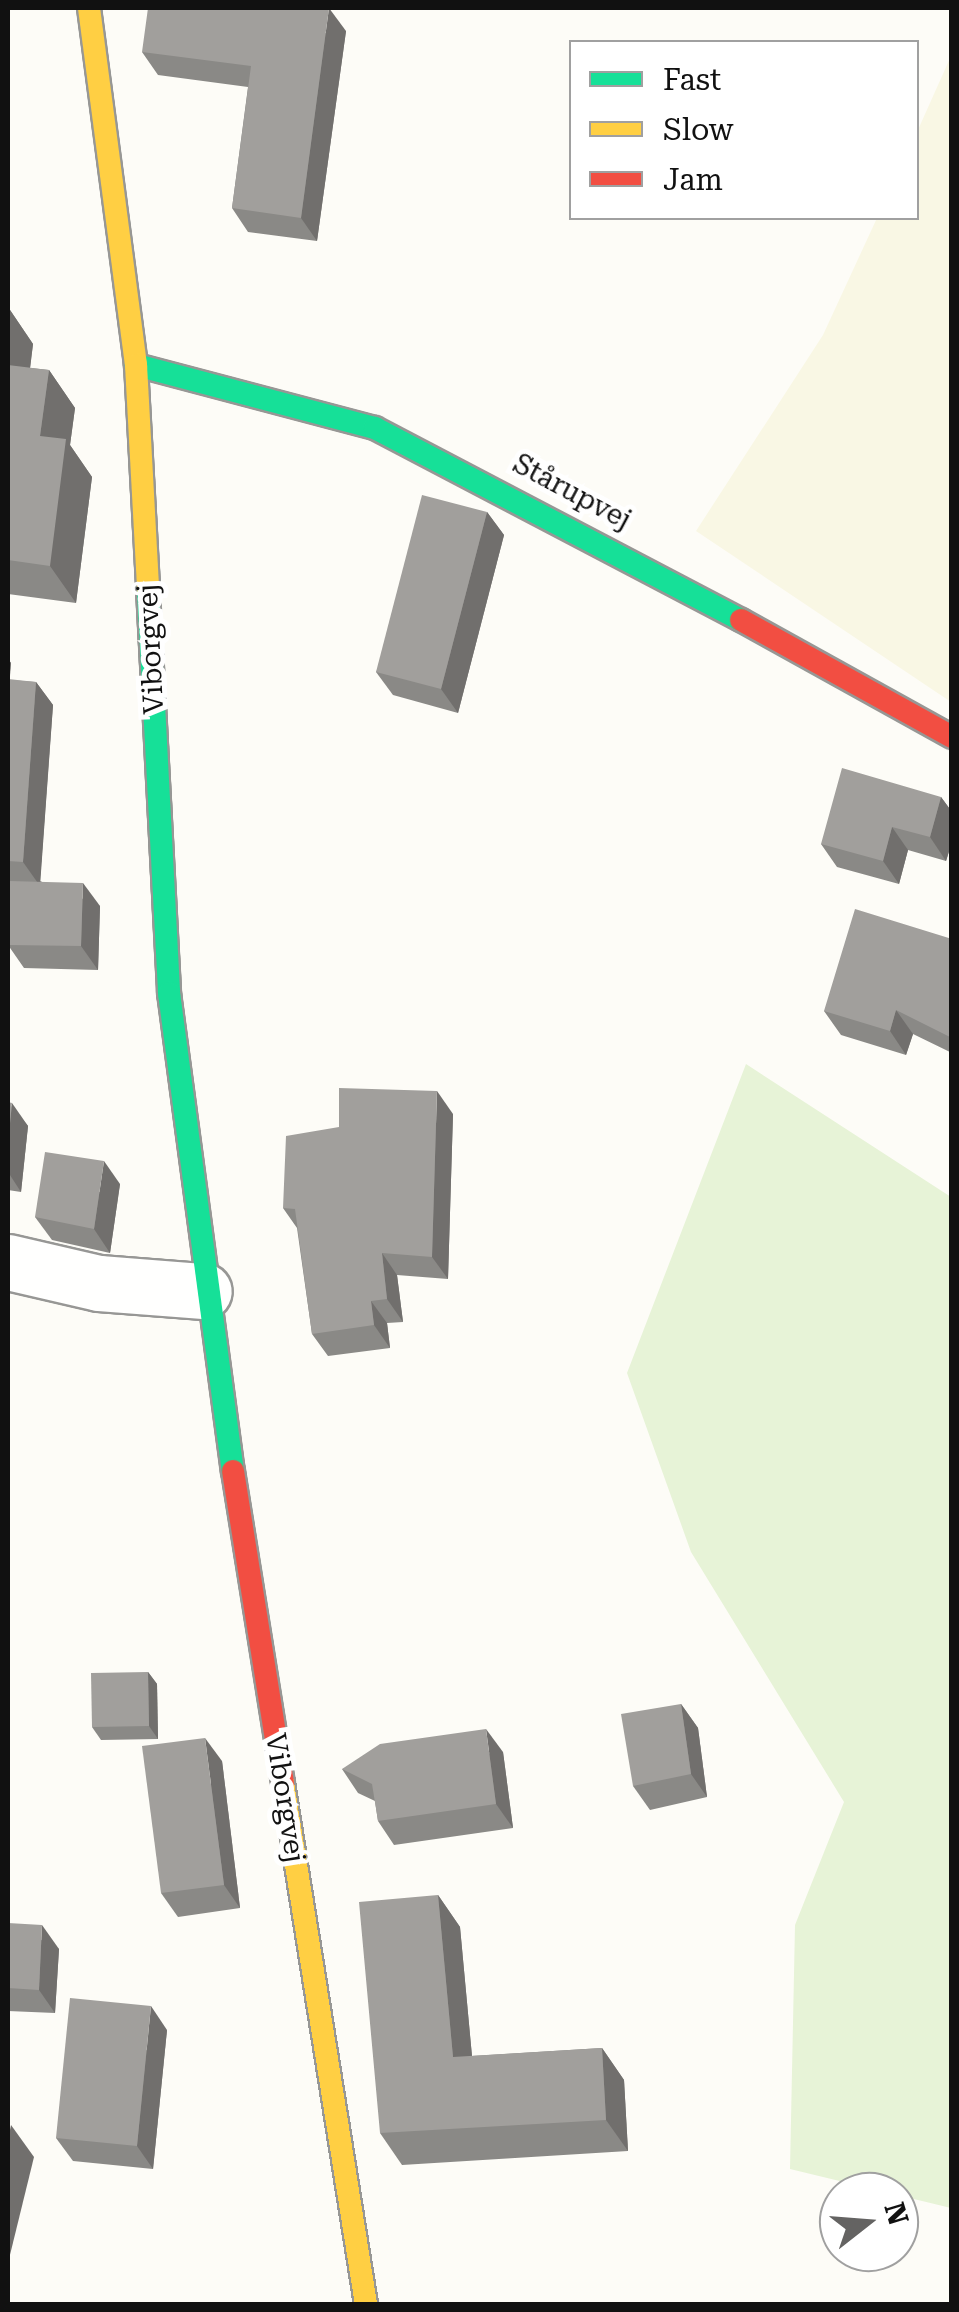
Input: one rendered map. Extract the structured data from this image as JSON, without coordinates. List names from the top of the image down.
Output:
{
  "streets": {
    "street": ["Stårupvej", "Viborgvej"]
  },
  "crossings": [
    ["Stårupvej", "Viborgvej"]
  ],
  "legend": ["Fast", "Slow", "Jam"],
  "north": "right"
}
